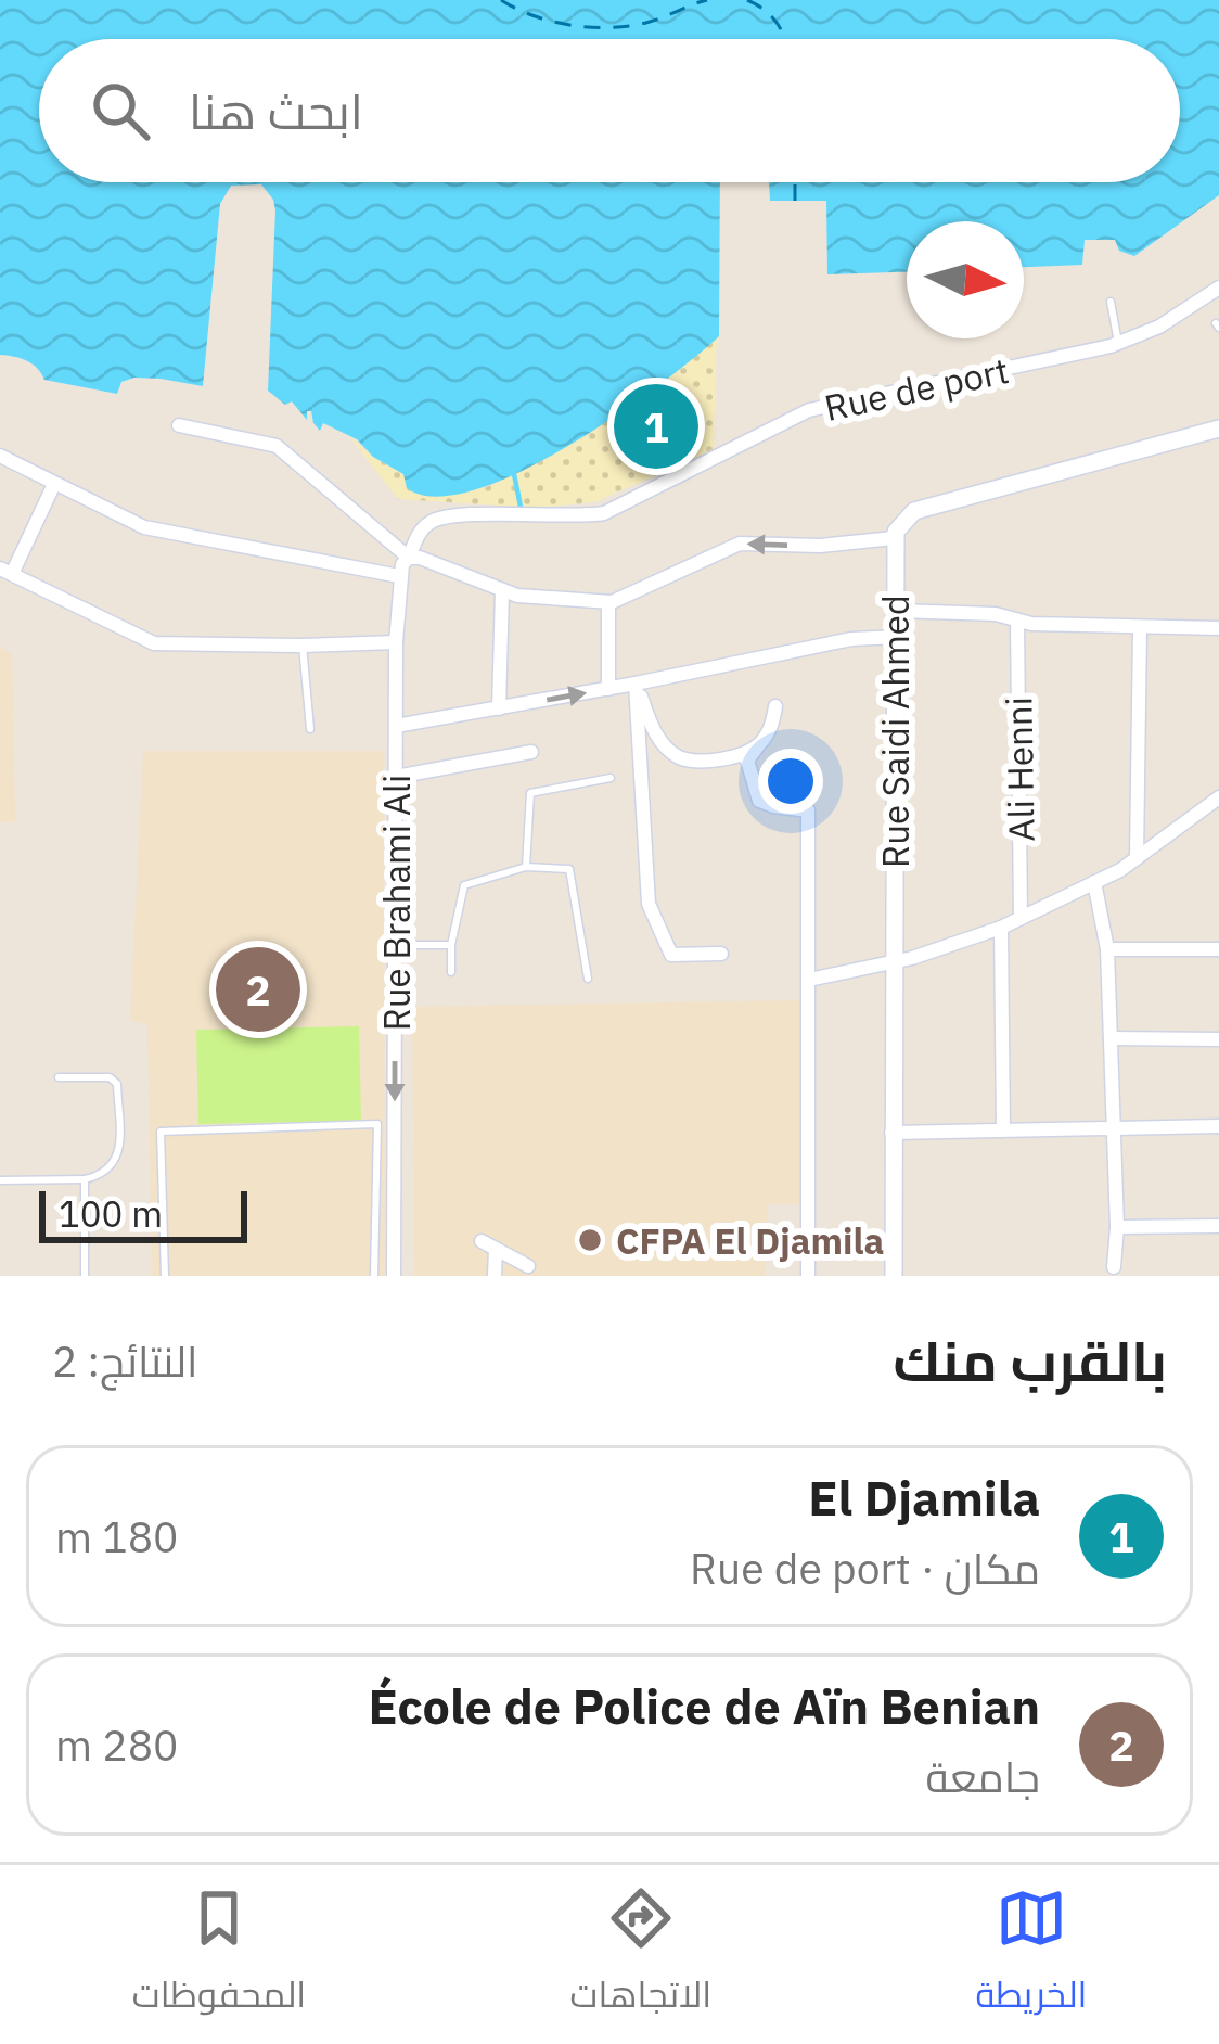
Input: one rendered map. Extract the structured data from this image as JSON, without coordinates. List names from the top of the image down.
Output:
{
  "streets": {
    "street": [
      "Rue de port",
      "Rue Saidi Ahmed",
      "Ali Henni",
      "Rue Brahami Ali"
    ]
  },
  "crossings": [
    ["Rue Saidi Ahmed", "Rue Brahami Ali"]
  ],
  "places": ["CFPA El Djamila"],
  "scale_bar": "100 m",
  "north": "right",
  "page": {
    "search": "ابحث هنا",
    "pins": ["1", "2"],
    "scale": "100 m",
    "heading": ["بالقرب منك", "النتائج: 2"],
    "list": [
      {
        "mark": "1",
        "name": "El Djamila",
        "note": "مكان · Rue de port",
        "value": "180 m"
      },
      {
        "mark": "2",
        "name": "École de Police de Aïn Benian",
        "note": "جامعة",
        "value": "280 m"
      }
    ],
    "nav": ["الخريطة", "الاتجاهات", "المحفوظات"]
  }
}
